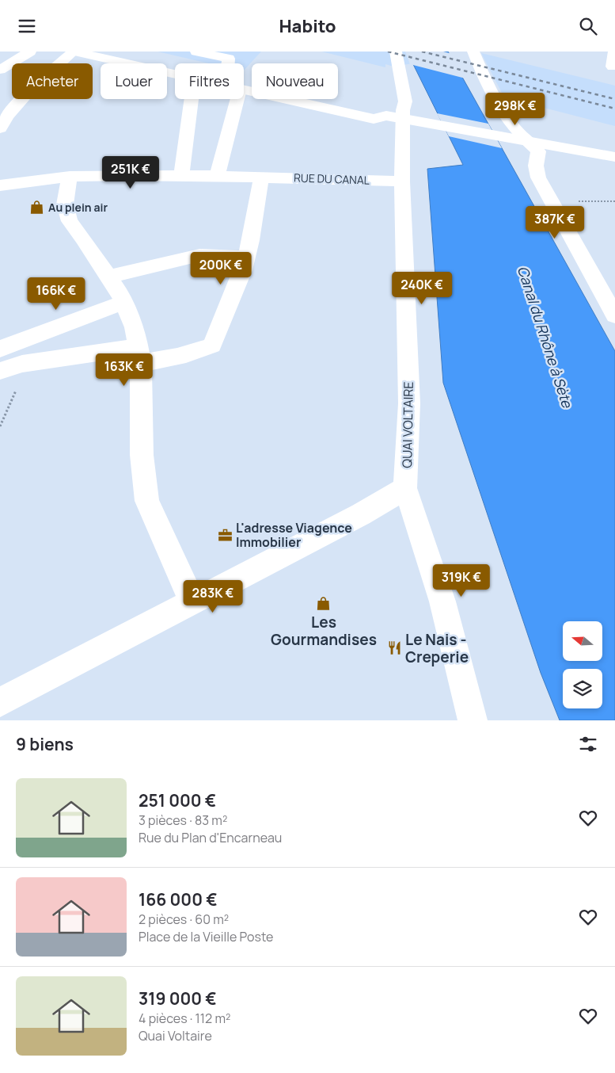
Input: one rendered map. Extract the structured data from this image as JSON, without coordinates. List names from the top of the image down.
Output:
{
  "streets": {
    "street": ["RUE DU CANAL", "QUAI VOLTAIRE"]
  },
  "crossings": [
    ["RUE DU CANAL", "QUAI VOLTAIRE"]
  ],
  "water": ["Canal du Rhône à Sète"],
  "places": {
    "shop": ["Au plein air", "Les Gourmandises"],
    "office": ["L'adresse Viagence Immobilier"],
    "restaurant": ["Le Nais - Creperie"]
  },
  "north": "left",
  "page": {
    "header": "Habito",
    "chip": [
      "Acheter",
      "Louer",
      "Filtres",
      "Nouveau"
    ],
    "price": [
      "298K €",
      "251K €",
      "387K €",
      "200K €",
      "240K €",
      "166K €",
      "163K €",
      "319K €",
      "283K €"
    ],
    "heading": "9 biens",
    "list": [
      {
        "name": "251 000 €",
        "note": "3 pièces · 83 m² · Rue du Plan d'Encarneau"
      },
      {
        "name": "166 000 €",
        "note": "2 pièces · 60 m² · Place de la Vieille Poste"
      },
      {
        "name": "319 000 €",
        "note": "4 pièces · 112 m² · Quai Voltaire"
      }
    ]
  }
}
